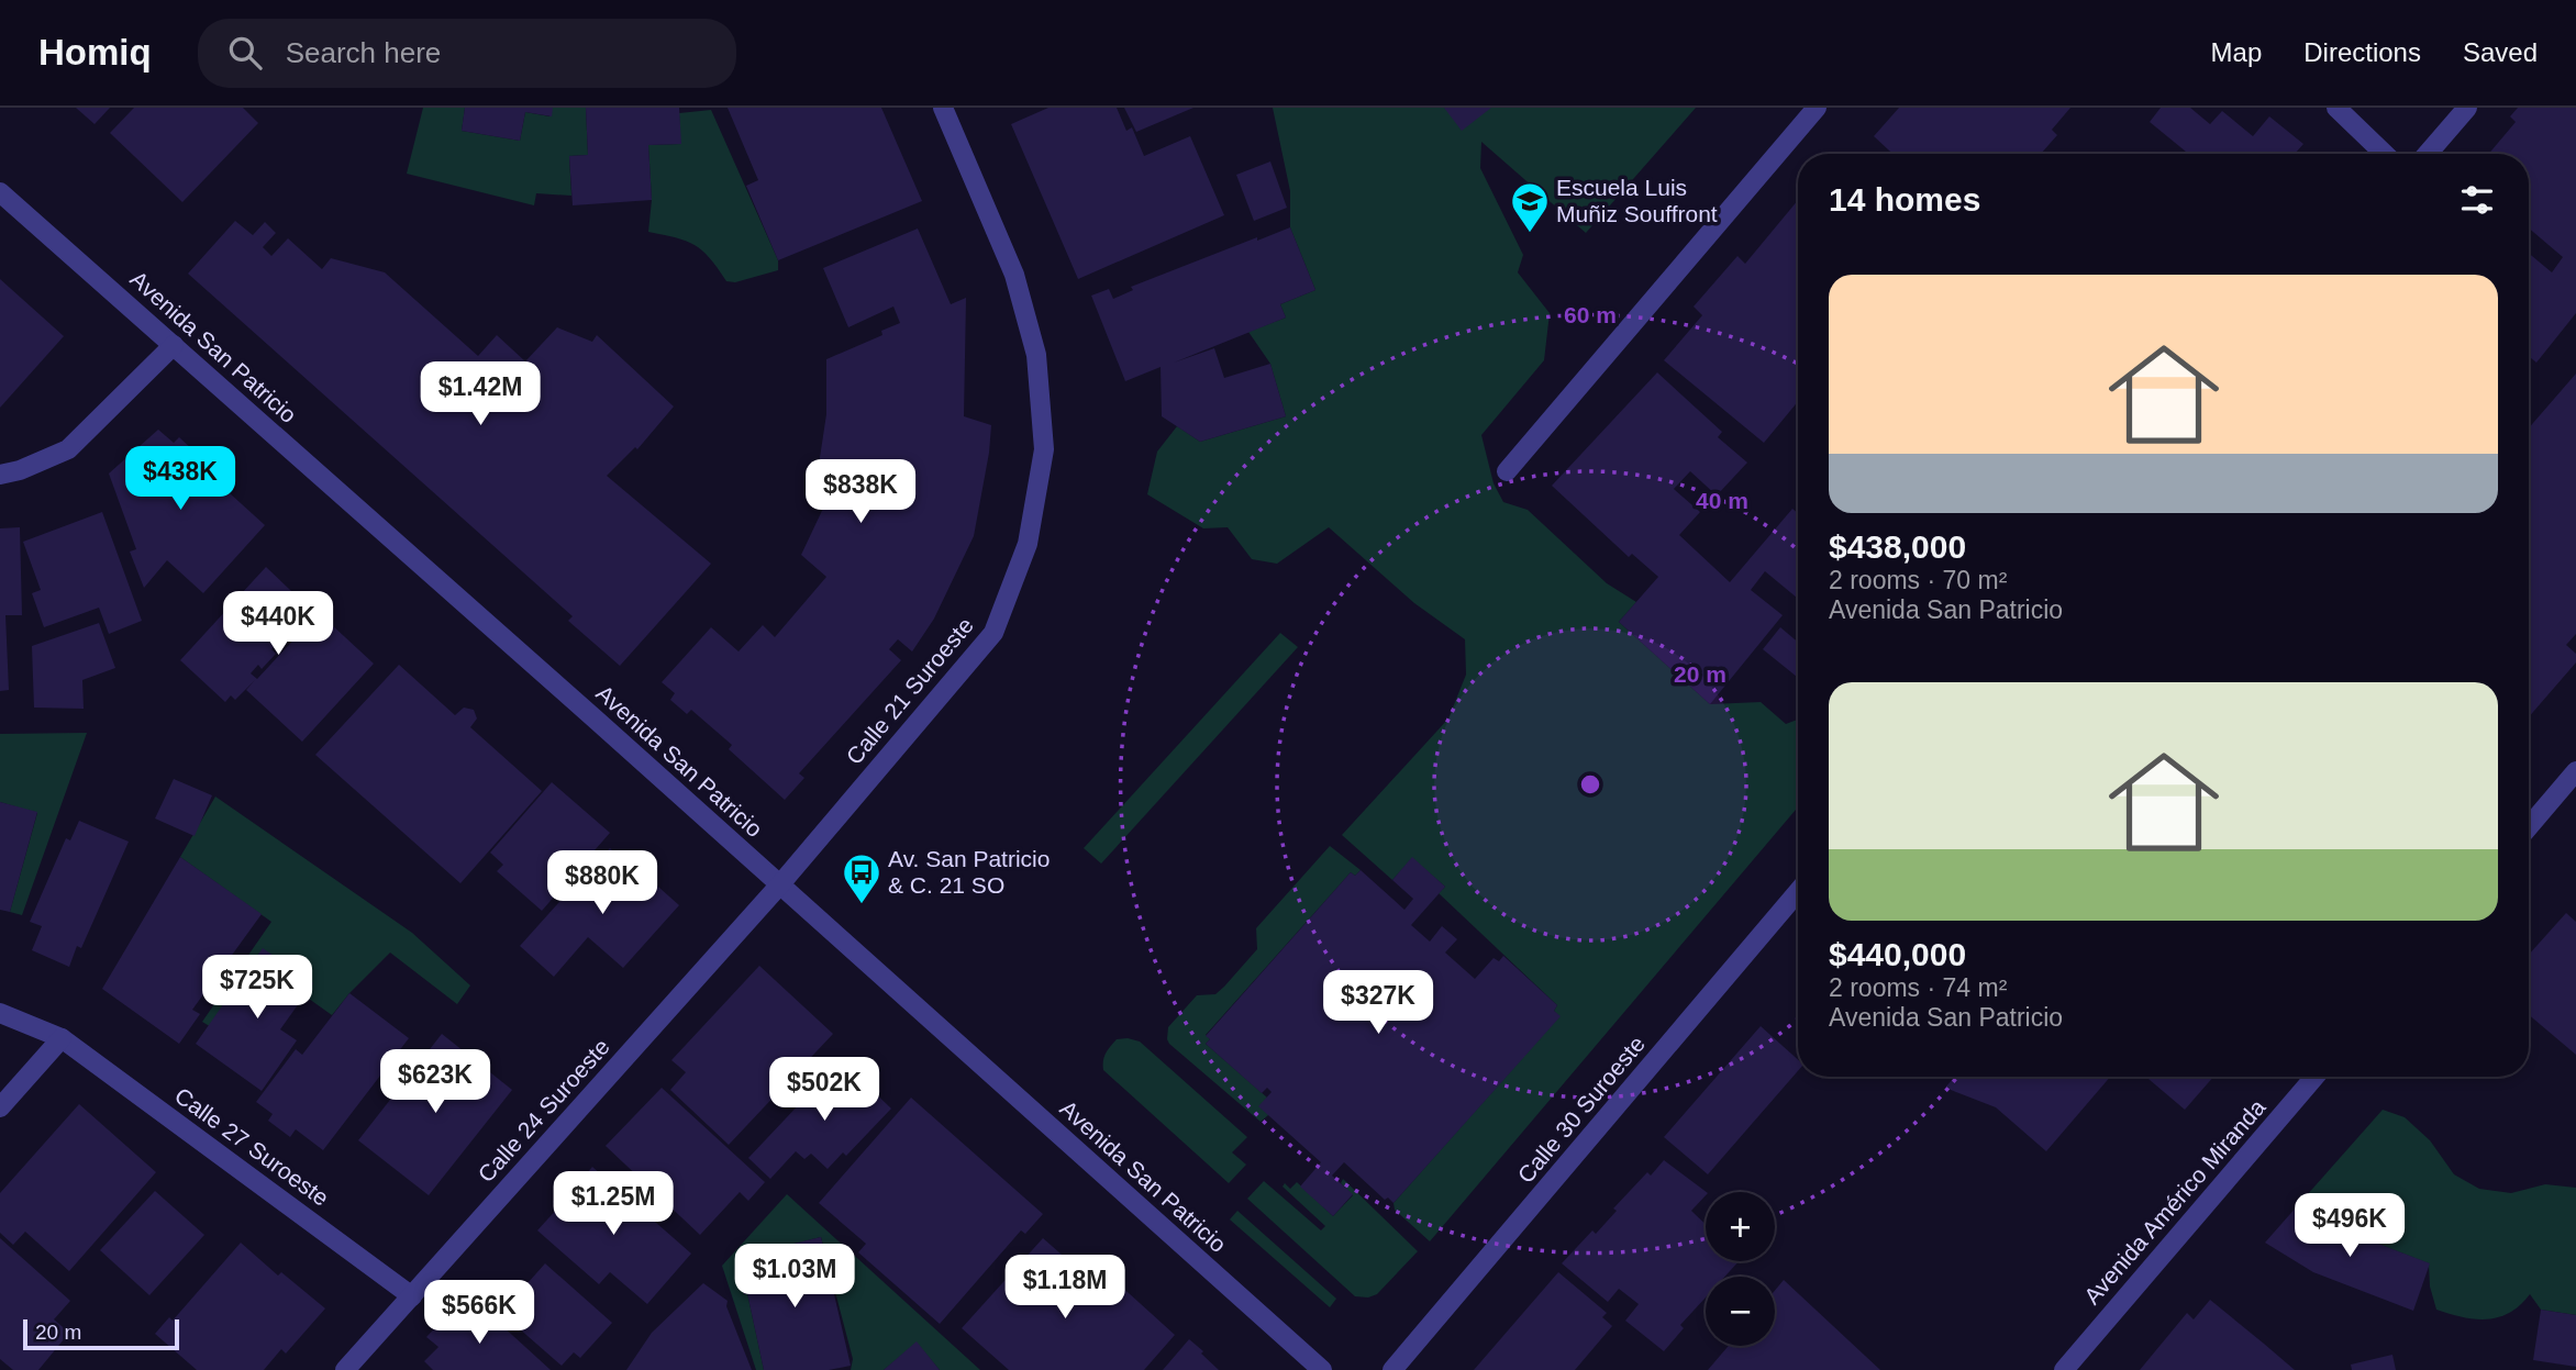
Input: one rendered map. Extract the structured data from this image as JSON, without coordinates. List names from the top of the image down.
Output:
{
  "streets": {
    "street": [
      "Avenida San Patricio",
      "Calle 21 Suroeste",
      "Calle 30 Suroeste",
      "Calle 24 Suroeste",
      "Calle 27 Suroeste",
      "Avenida Américo Miranda"
    ]
  },
  "crossings": [
    ["Avenida San Patricio", "Calle 21 Suroeste"],
    ["Avenida San Patricio", "Calle 24 Suroeste"],
    ["Calle 21 Suroeste", "Calle 24 Suroeste"],
    ["Calle 24 Suroeste", "Calle 27 Suroeste"]
  ],
  "places": {
    "school or university": ["Escuela Luis Muñiz Souffront"],
    "bus stop": ["Av. San Patricio & C. 21 SO"]
  },
  "scale_bar": "20 m",
  "page": {
    "header": "Homiq",
    "search": "Search here",
    "nav": ["Map", "Directions", "Saved"],
    "heading": "14 homes",
    "list": [
      {
        "name": "$438,000",
        "note": "2 rooms · 70 m² · Avenida San Patricio"
      },
      {
        "name": "$440,000",
        "note": "2 rooms · 74 m² · Avenida San Patricio"
      }
    ],
    "price": [
      "$1.42M",
      "$438K",
      "$838K",
      "$440K",
      "$880K",
      "$725K",
      "$327K",
      "$623K",
      "$502K",
      "$1.25M",
      "$496K",
      "$1.03M",
      "$1.18M",
      "$566K"
    ],
    "map_buttons": ["+", "−"],
    "scale": "20 m"
  },
  "rings": ["60 m", "40 m", "20 m"]
}
